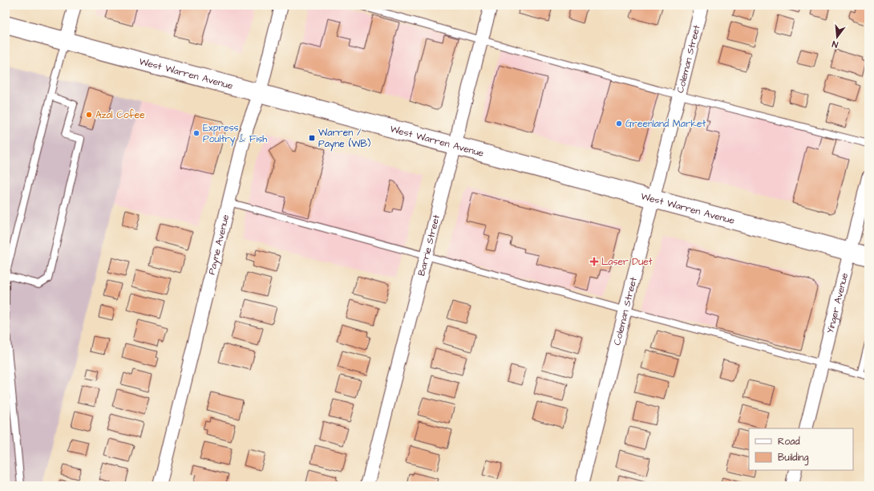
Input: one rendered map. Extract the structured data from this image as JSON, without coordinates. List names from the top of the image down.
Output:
{
  "streets": {
    "main road": ["West Warren Avenue"],
    "street": [
      "Coleman Street",
      "Payne Avenue",
      "Barrie Street",
      "Yinger Avenue"
    ]
  },
  "crossings": [
    ["Coleman Street", "West Warren Avenue"],
    ["West Warren Avenue", "Payne Avenue"],
    ["West Warren Avenue", "Barrie Street"],
    ["West Warren Avenue", "Yinger Avenue"]
  ],
  "places": {
    "other": ["Azal Cofee", "Greenland Market", "Express Poultry & Fish"],
    "transit": ["Warren / Payne (WB)"],
    "health": ["Laser Duet"]
  },
  "legend": ["Road", "Building"],
  "north": "bottom"
}
